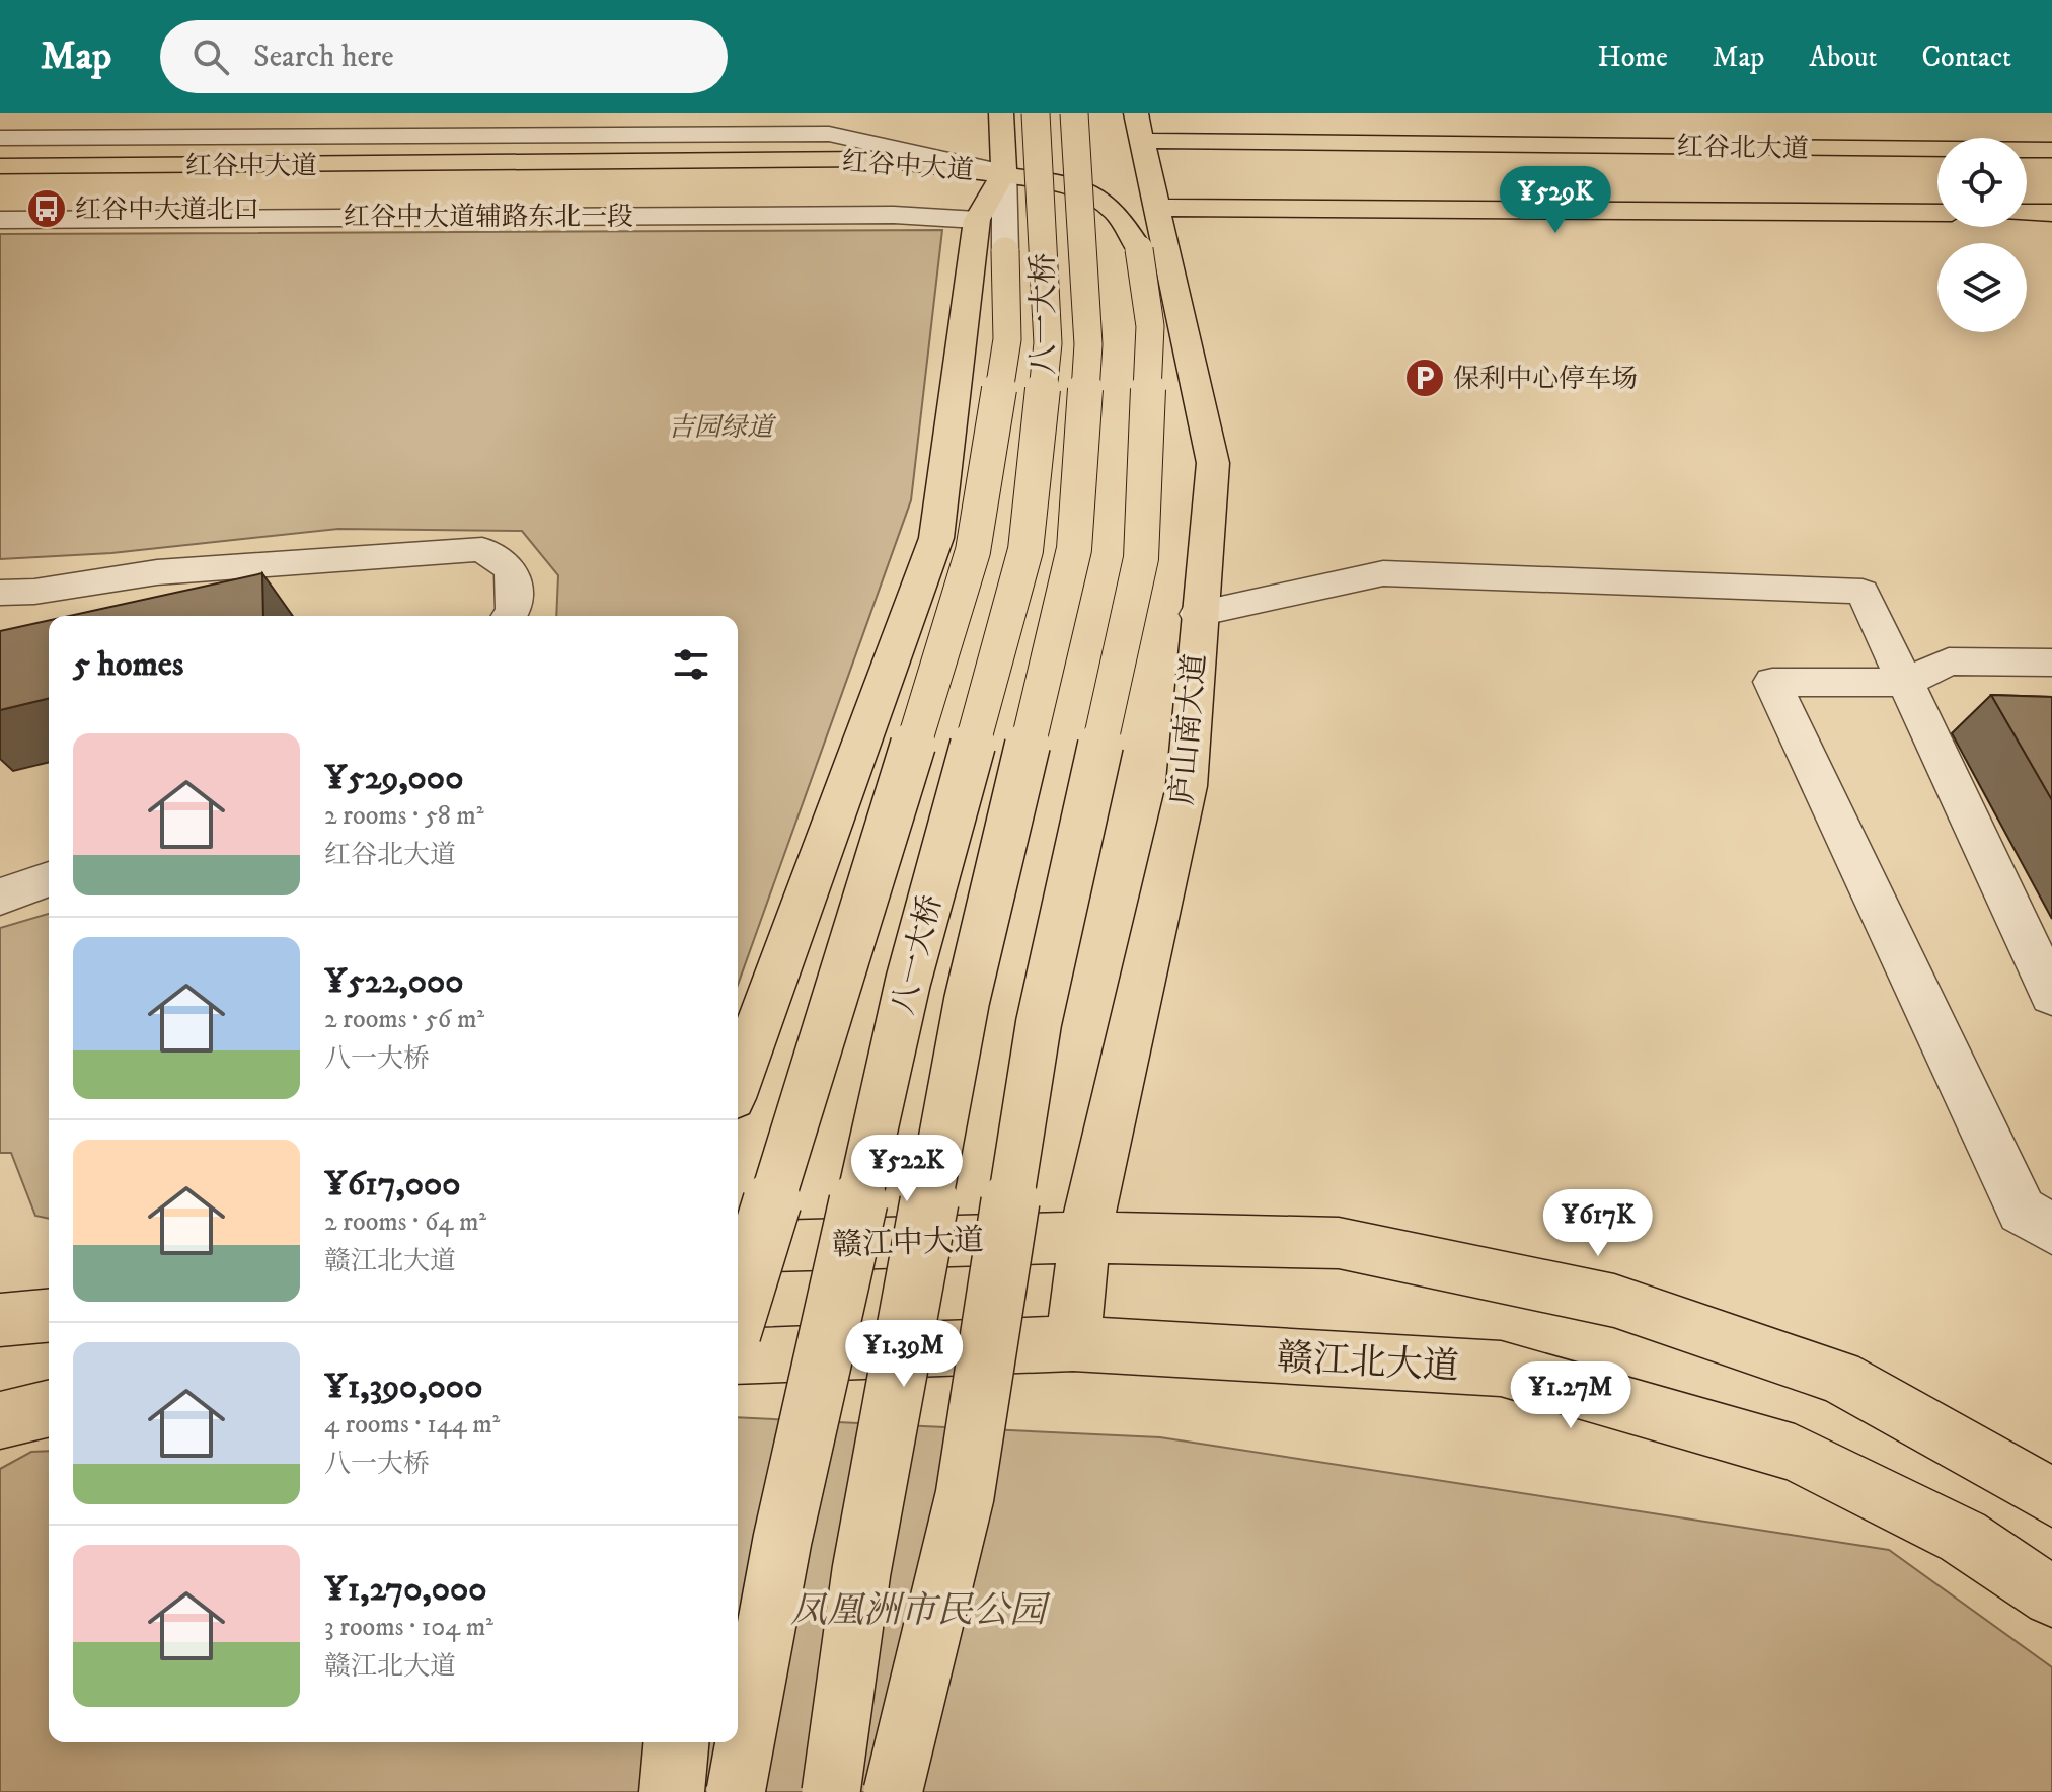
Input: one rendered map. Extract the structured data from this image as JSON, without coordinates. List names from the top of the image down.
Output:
{
  "streets": {
    "main road": [
      "红谷北大道",
      "红谷中大道",
      "八一大桥",
      "庐山南大道",
      "赣江中大道",
      "赣江北大道"
    ],
    "street": ["红谷中大道辅路东北一段"]
  },
  "crossings": [
    ["红谷北大道", "庐山南大道"],
    ["庐山南大道", "赣江中大道"],
    ["庐山南大道", "赣江北大道"]
  ],
  "parks": ["吉园绿道", "凤凰洲市民公园"],
  "places": {
    "bus stop": ["红谷中大道北口"],
    "parking": ["保利中心停车场"]
  },
  "page": {
    "header": "Map",
    "search": "Search here",
    "nav": [
      "Home",
      "Map",
      "About",
      "Contact"
    ],
    "price": [
      "¥529K",
      "¥522K",
      "¥617K",
      "¥1.39M",
      "¥1.27M"
    ],
    "heading": "5 homes",
    "list": [
      {
        "name": "¥529,000",
        "note": "2 rooms · 58 m² · 红谷北大道"
      },
      {
        "name": "¥522,000",
        "note": "2 rooms · 56 m² · 八一大桥"
      },
      {
        "name": "¥617,000",
        "note": "2 rooms · 64 m² · 赣江北大道"
      },
      {
        "name": "¥1,390,000",
        "note": "4 rooms · 144 m² · 八一大桥"
      },
      {
        "name": "¥1,270,000",
        "note": "3 rooms · 104 m² · 赣江北大道"
      }
    ]
  }
}
